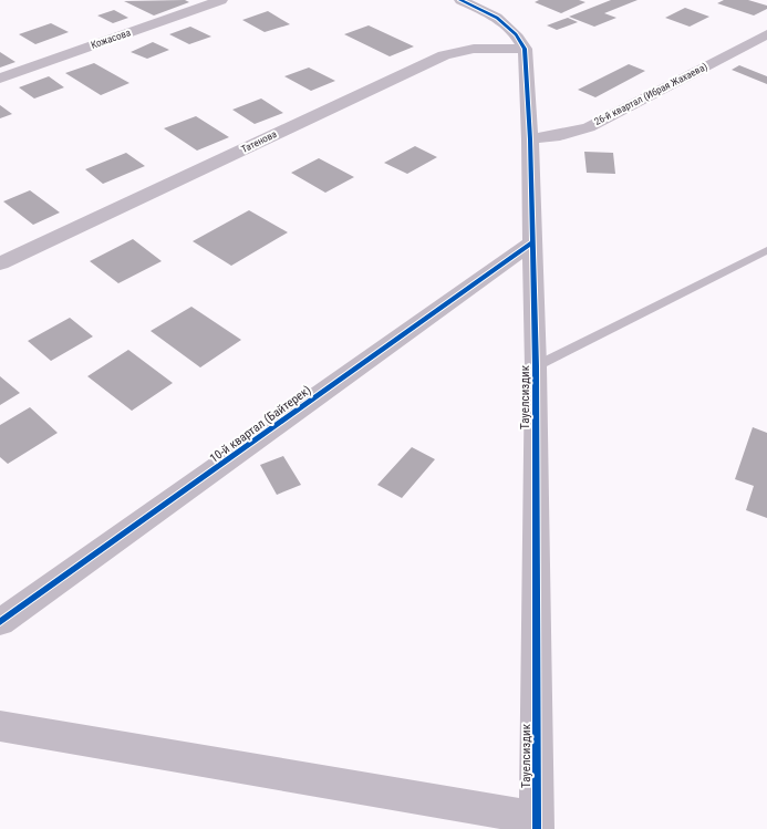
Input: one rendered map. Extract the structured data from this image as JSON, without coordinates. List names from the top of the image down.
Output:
{
  "streets": {
    "street": [
      "Кожасова",
      "26-й квартал (Ибрая Жахаева)",
      "Татенова",
      "Тауелсиздик",
      "10-й квартал (Байтерек)"
    ]
  },
  "crossings": [
    ["26-й квартал (Ибрая Жахаева)", "Тауелсиздик"],
    ["Татенова", "Тауелсиздик"],
    ["Тауелсиздик", "10-й квартал (Байтерек)"]
  ]
}
